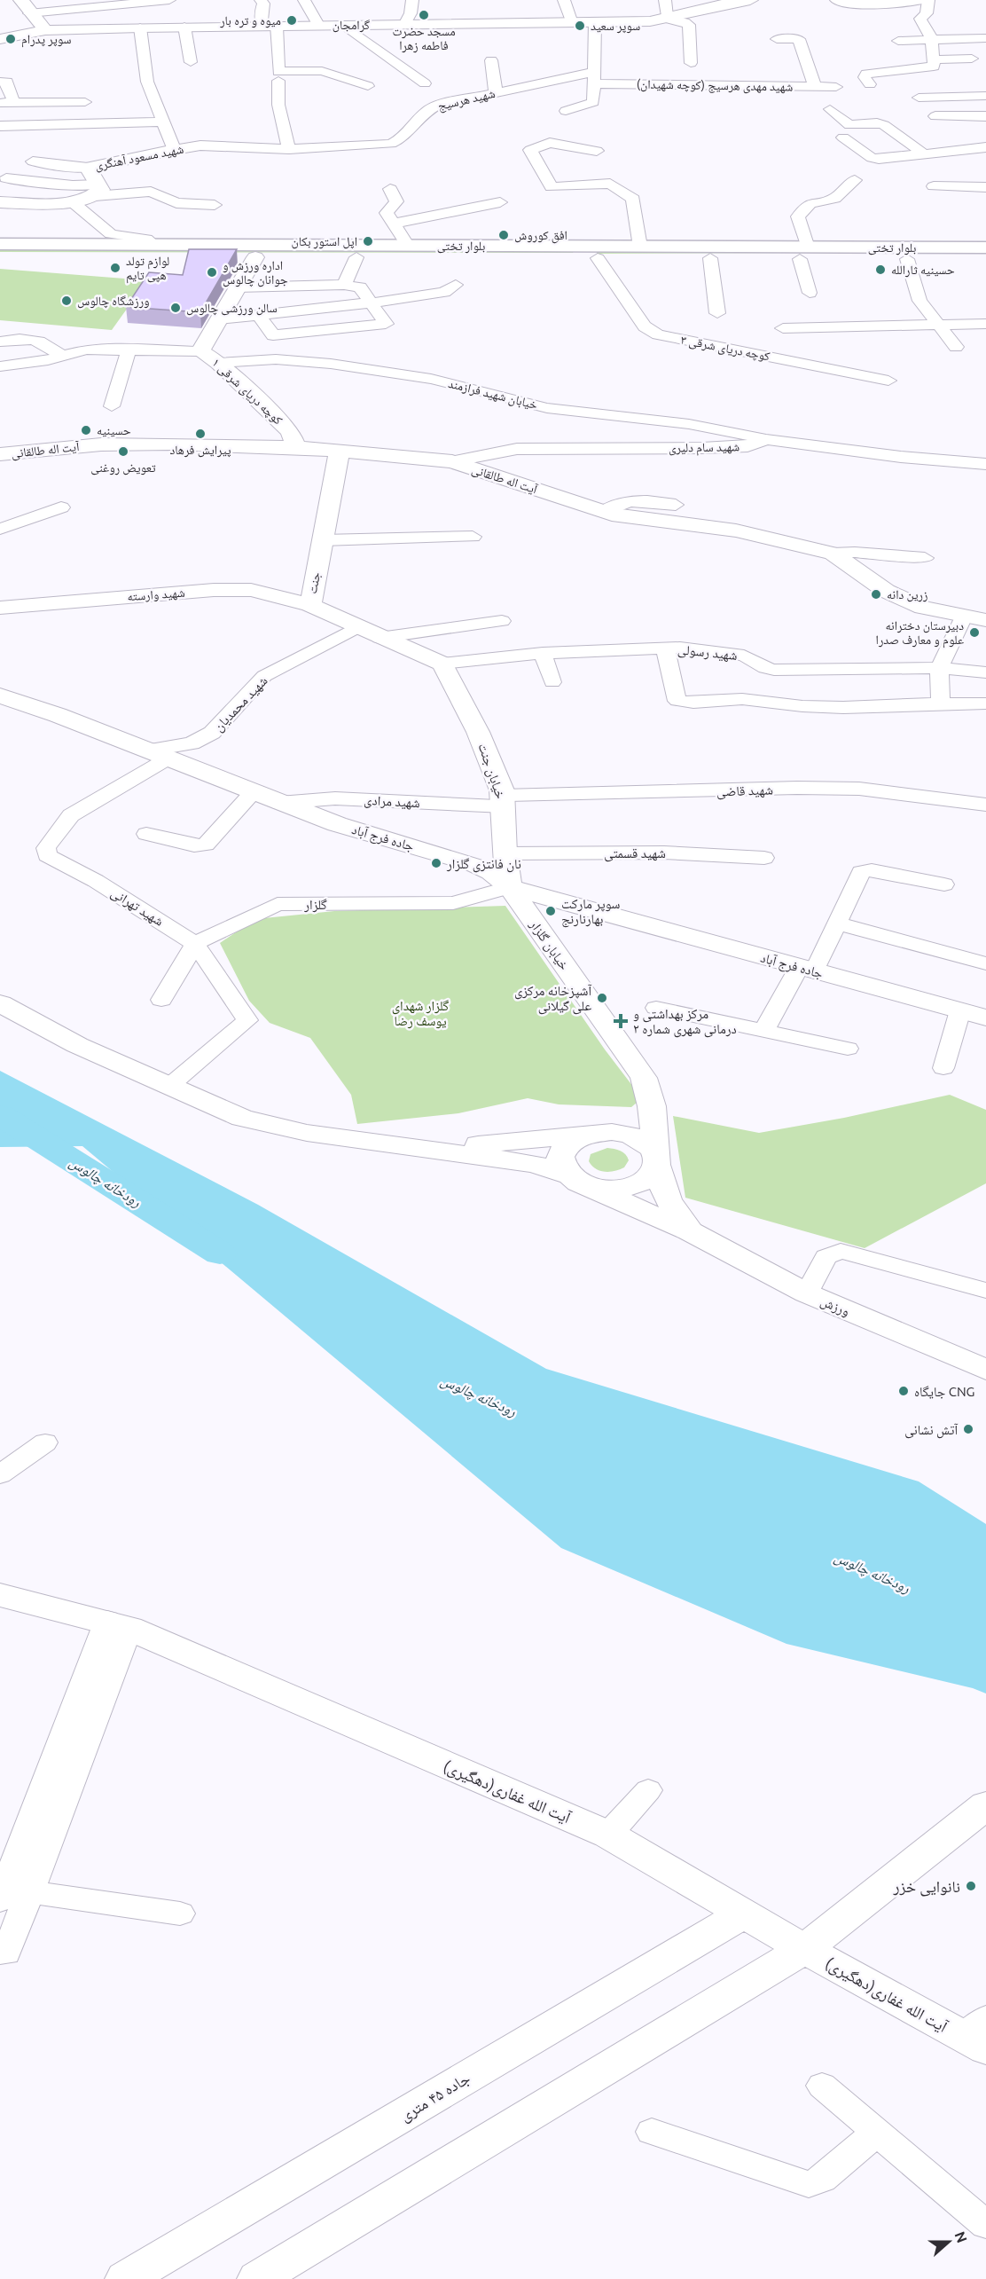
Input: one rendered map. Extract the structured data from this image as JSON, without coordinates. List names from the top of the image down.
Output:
{
  "streets": {
    "main road": ["بلوار تختی"],
    "street": [
      "گرامجان",
      "شهید مهدی هرسیج (کوچه شهیدان)",
      "شهید هرسیج",
      "شهید مسعود آهنگری",
      "کوچه دریای شرقی ۳",
      "کوچه دریای شرقی ۱",
      "خیابان شهید فرازمند",
      "شهید سام دلیری",
      "آیت اله طالقانی",
      "جنت",
      "شهید وارسته",
      "شهید رسولی",
      "شهید محمدیان",
      "خیابان جنت",
      "شهید قاضی",
      "شهید مرادی",
      "جاده فرج آباد",
      "شهید قسمتی",
      "گلزار",
      "شهید تهرانی",
      "خیابان گلزار",
      "ورزش",
      "آیت الله غفاری(دهگیری)",
      "جاده ۴۵ متری"
    ]
  },
  "crossings": [
    ["شهید مهدی هرسیج (کوچه شهیدان)", "شهید هرسیج"],
    ["شهید هرسیج", "شهید مسعود آهنگری"],
    ["بلوار تختی", "کوچه دریای شرقی ۳"],
    ["بلوار تختی", "کوچه دریای شرقی ۱"],
    ["کوچه دریای شرقی ۱", "خیابان شهید فرازمند"],
    ["کوچه دریای شرقی ۱", "آیت اله طالقانی"],
    ["خیابان شهید فرازمند", "شهید سام دلیری"],
    ["شهید سام دلیری", "آیت اله طالقانی"],
    ["آیت اله طالقانی", "جنت"],
    ["جنت", "شهید وارسته"],
    ["جنت", "شهید رسولی"],
    ["جنت", "شهید محمدیان"],
    ["جنت", "خیابان جنت"],
    ["شهید رسولی", "خیابان جنت"],
    ["شهید محمدیان", "جاده فرج آباد"],
    ["شهید محمدیان", "شهید تهرانی"],
    ["خیابان جنت", "شهید قاضی"],
    ["خیابان جنت", "شهید مرادی"],
    ["خیابان جنت", "جاده فرج آباد"],
    ["خیابان جنت", "شهید قسمتی"],
    ["خیابان جنت", "گلزار"],
    ["خیابان جنت", "خیابان گلزار"],
    ["شهید قاضی", "شهید مرادی"],
    ["شهید مرادی", "جاده فرج آباد"],
    ["جاده فرج آباد", "گلزار"],
    ["جاده فرج آباد", "شهید تهرانی"],
    ["جاده فرج آباد", "خیابان گلزار"],
    ["گلزار", "شهید تهرانی"],
    ["گلزار", "خیابان گلزار"],
    ["خیابان گلزار", "ورزش"],
    ["آیت الله غفاری(دهگیری)", "جاده ۴۵ متری"]
  ],
  "water": ["رودخانه چالوس"],
  "parks": ["گلزار شهدای یوسف رضا"],
  "places": {
    "other": [
      "مسجد حضرت فاطمه زهرا",
      "میوه و تره بار",
      "سوپر سعید",
      "سوپر پدرام",
      "افق کوروش",
      "اپل استور بکان",
      "لوازم تولد هپی تایم",
      "حسینیه ثارالله",
      "اداره ورزش و جوانان چالوس",
      "ورزشگاه چالوس",
      "سالن ورزشی چالوس",
      "حسینیه",
      "پیرایش فرهاد",
      "تعویض روغنی",
      "زرین دانه",
      "دبیرستان دخترانه علوم و معارف صدرا",
      "نان فانتزی گلزار",
      "سوپر مارکت بهارنارنج",
      "آشپزخانه مرکزی علی گیلانی",
      "جایگاه CNG",
      "آتش نشانی",
      "نانوایی خزر"
    ],
    "health": ["مرکز بهداشتی و درمانی شهری شماره ۲"]
  },
  "north": "right"
}
